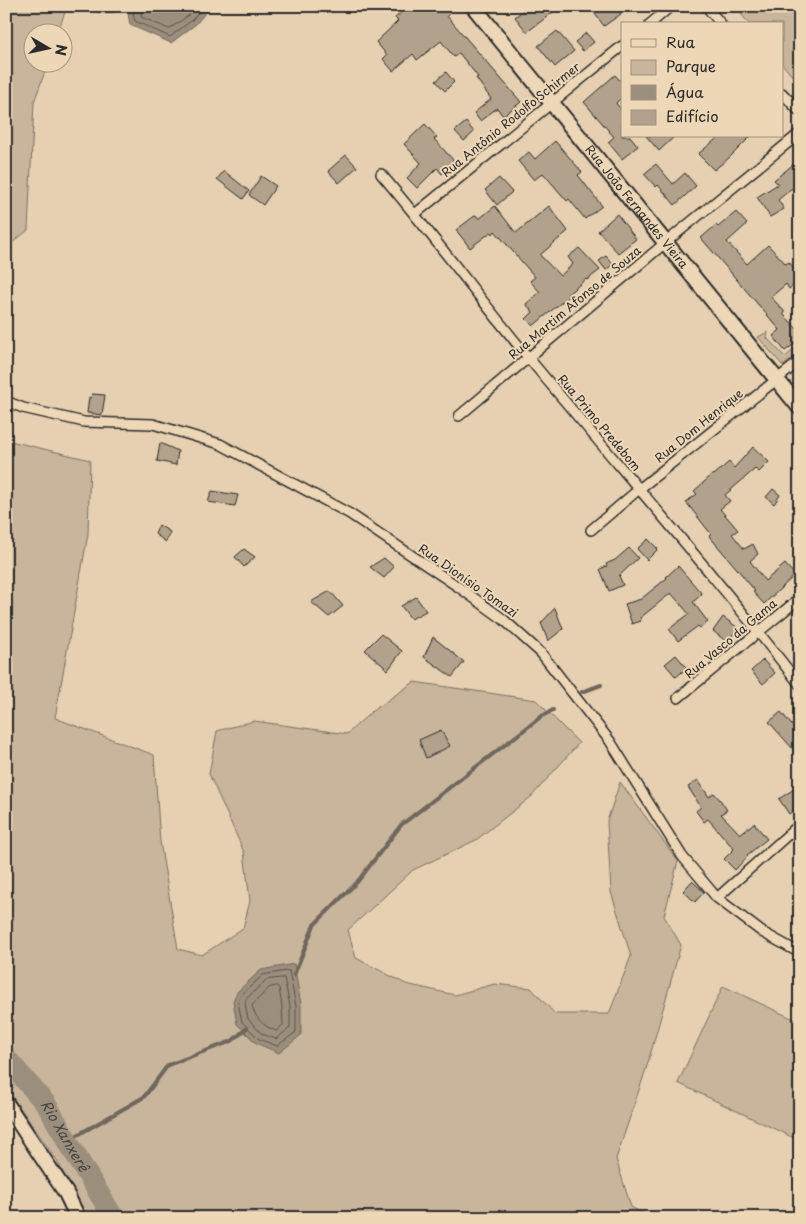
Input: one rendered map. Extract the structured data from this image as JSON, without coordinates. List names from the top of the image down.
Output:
{
  "streets": {
    "street": [
      "Rua Antônio Rodolfo Schirmer",
      "Rua João Fernandes Vieira",
      "Rua Martim Afonso de Souza",
      "Rua Primo Predebom",
      "Rua Dom Henrique",
      "Rua Dionísio Tomazi",
      "Rua Vasco da Gama"
    ]
  },
  "crossings": [
    ["Rua Antônio Rodolfo Schirmer", "Rua João Fernandes Vieira"],
    ["Rua Antônio Rodolfo Schirmer", "Rua Primo Predebom"],
    ["Rua João Fernandes Vieira", "Rua Martim Afonso de Souza"],
    ["Rua João Fernandes Vieira", "Rua Dom Henrique"],
    ["Rua Martim Afonso de Souza", "Rua Primo Predebom"],
    ["Rua Primo Predebom", "Rua Dom Henrique"],
    ["Rua Primo Predebom", "Rua Vasco da Gama"]
  ],
  "water": ["Rio Xanxerê"],
  "legend": [
    "Rua",
    "Parque",
    "Água",
    "Edifício"
  ],
  "north": "right"
}
